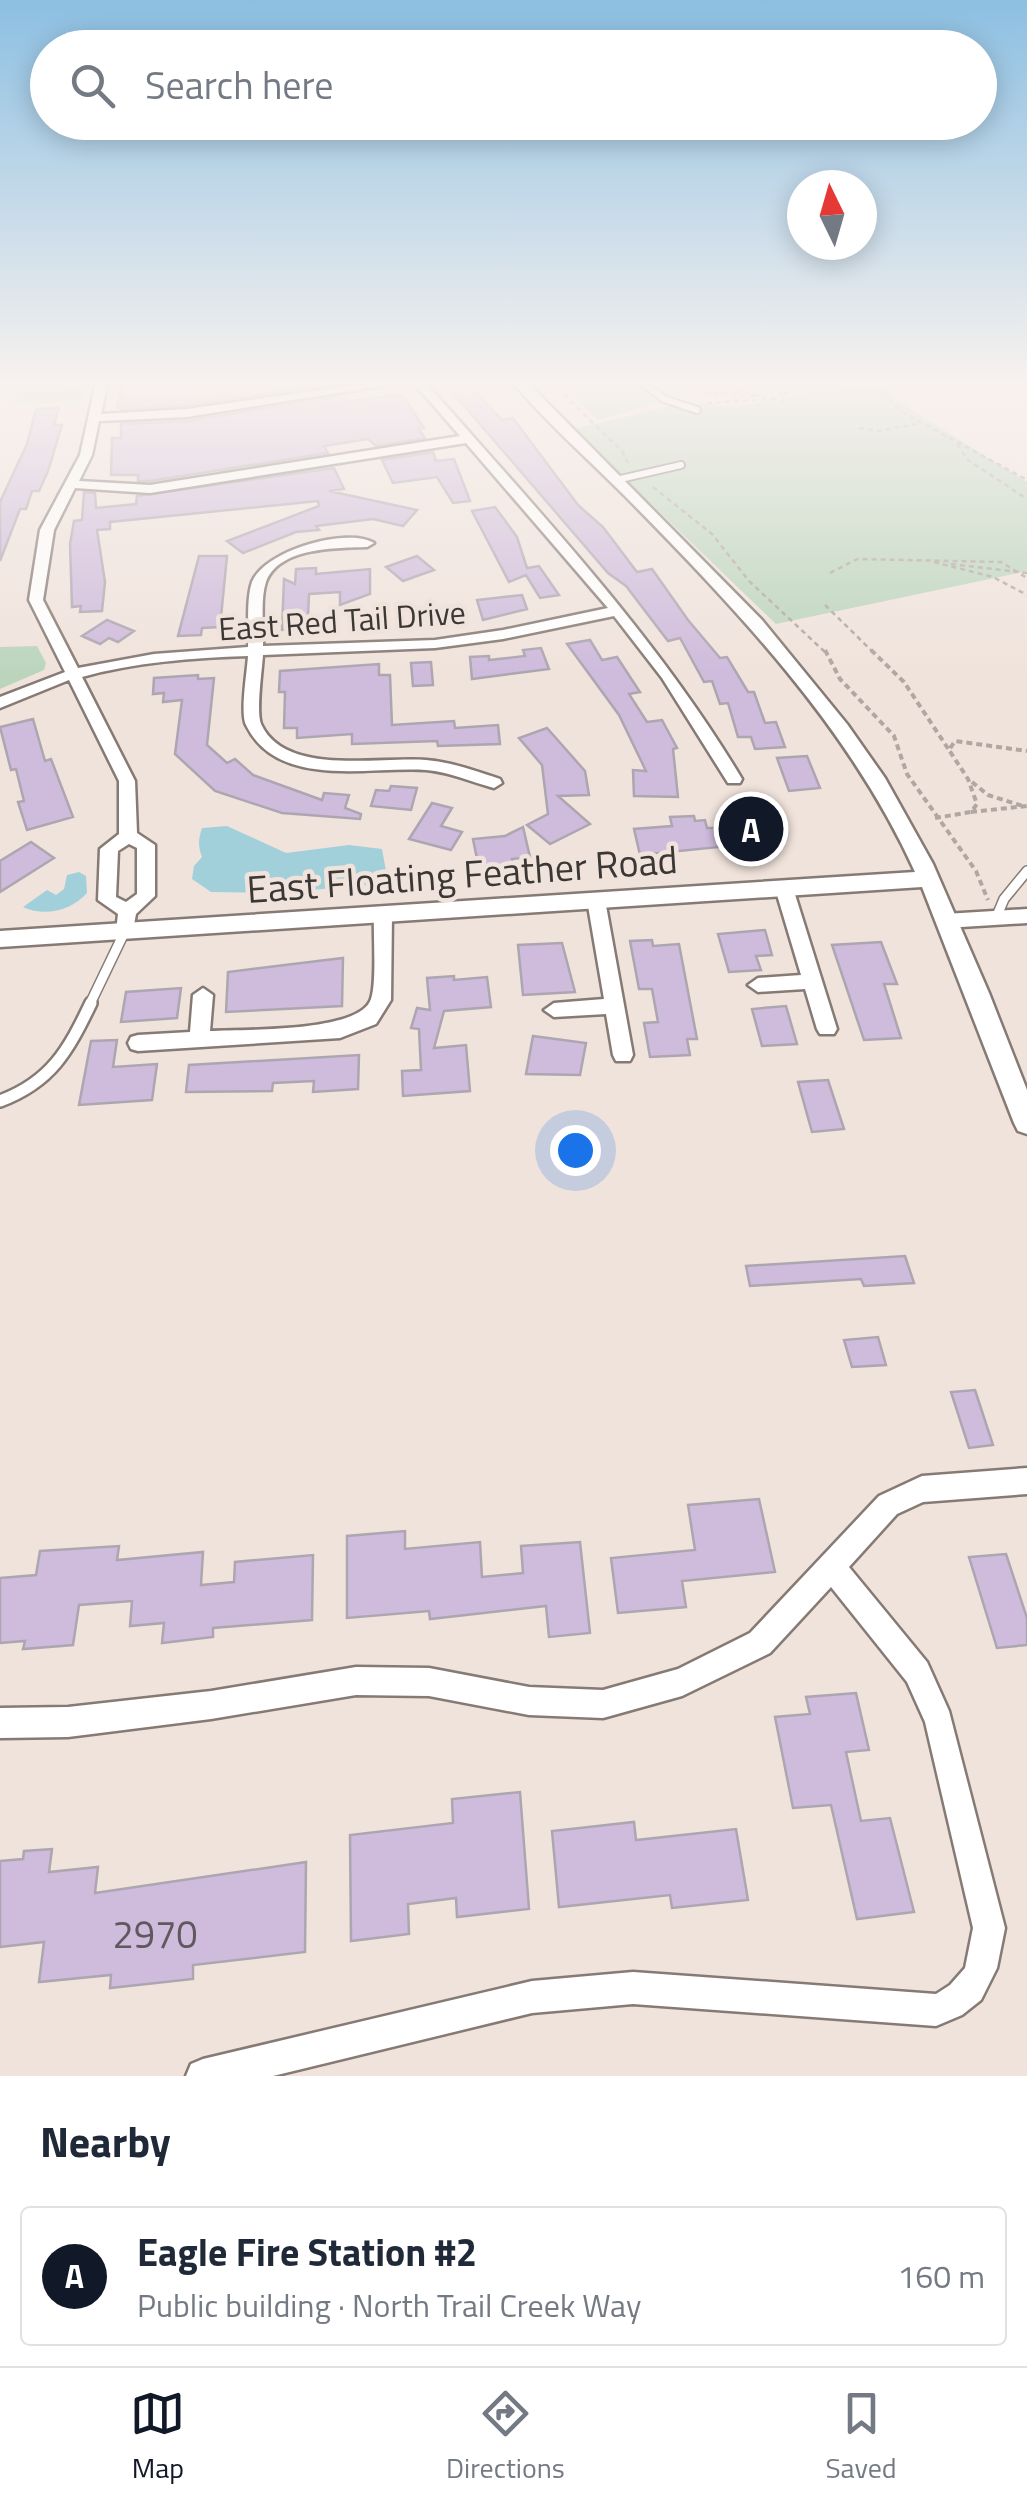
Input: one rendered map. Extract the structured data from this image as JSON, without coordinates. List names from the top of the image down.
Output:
{
  "streets": {
    "street": ["East Red Tail Drive", "East Floating Feather Road"]
  },
  "house_numbers": ["2970"],
  "north": "top",
  "page": {
    "search": "Search here",
    "pins": "A",
    "heading": "Nearby",
    "list": [
      {
        "mark": "A",
        "name": "Eagle Fire Station #2",
        "note": "Public building · North Trail Creek Way",
        "value": "160 m"
      }
    ],
    "nav": ["Map", "Directions", "Saved"]
  }
}
